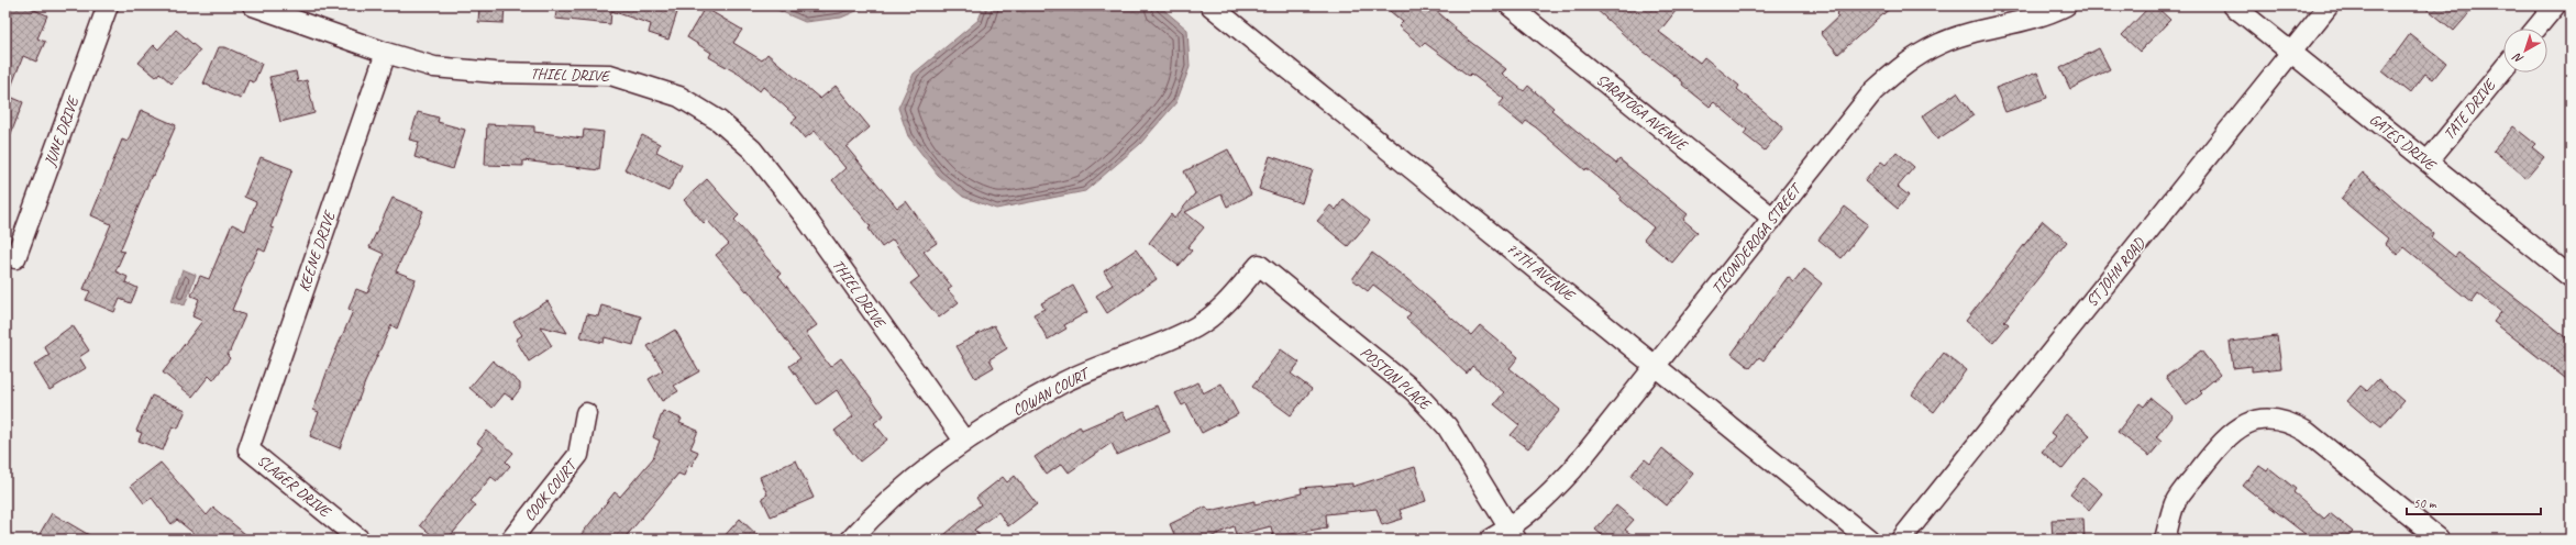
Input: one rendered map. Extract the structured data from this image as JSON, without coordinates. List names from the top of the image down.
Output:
{
  "streets": {
    "street": [
      "THIEL DRIVE",
      "TATE DRIVE",
      "SARATOGA AVENUE",
      "JUNE DRIVE",
      "GATES DRIVE",
      "TICONDEROGA STREET",
      "KEENE DRIVE",
      "77TH AVENUE",
      "ST JOHN ROAD",
      "POSTON PLACE",
      "COWAN COURT",
      "SLAGER DRIVE",
      "COOK COURT"
    ]
  },
  "crossings": [
    ["THIEL DRIVE", "KEENE DRIVE"],
    ["THIEL DRIVE", "COWAN COURT"],
    ["TATE DRIVE", "GATES DRIVE"],
    ["SARATOGA AVENUE", "TICONDEROGA STREET"],
    ["GATES DRIVE", "ST JOHN ROAD"],
    ["TICONDEROGA STREET", "77TH AVENUE"],
    ["TICONDEROGA STREET", "POSTON PLACE"],
    ["KEENE DRIVE", "SLAGER DRIVE"],
    ["POSTON PLACE", "COWAN COURT"]
  ],
  "scale_bar": "50 m",
  "north": "bottom left"
}
